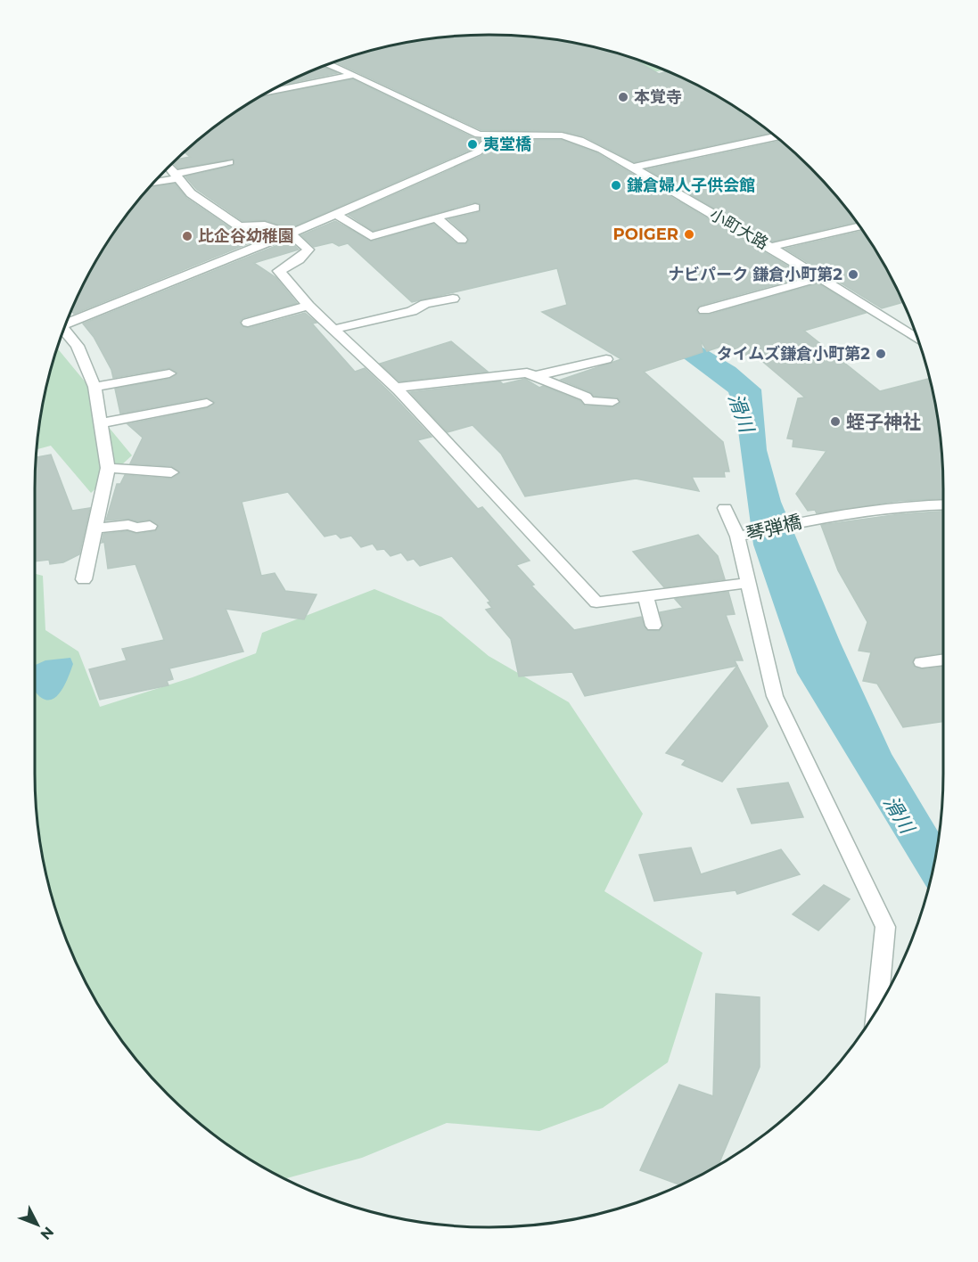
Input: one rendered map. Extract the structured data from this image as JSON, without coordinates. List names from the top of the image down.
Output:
{
  "streets": {
    "street": ["小町大路", "琴弾橋"]
  },
  "water": ["滑川"],
  "places": [
    "本覚寺",
    "夷堂橋",
    "鎌倉婦人子供会館",
    "POIGER",
    "比企谷幼稚園",
    "ナビパーク 鎌倉小町第2",
    "タイムズ鎌倉小町第2",
    "蛭子神社"
  ],
  "north": "bottom right"
}
